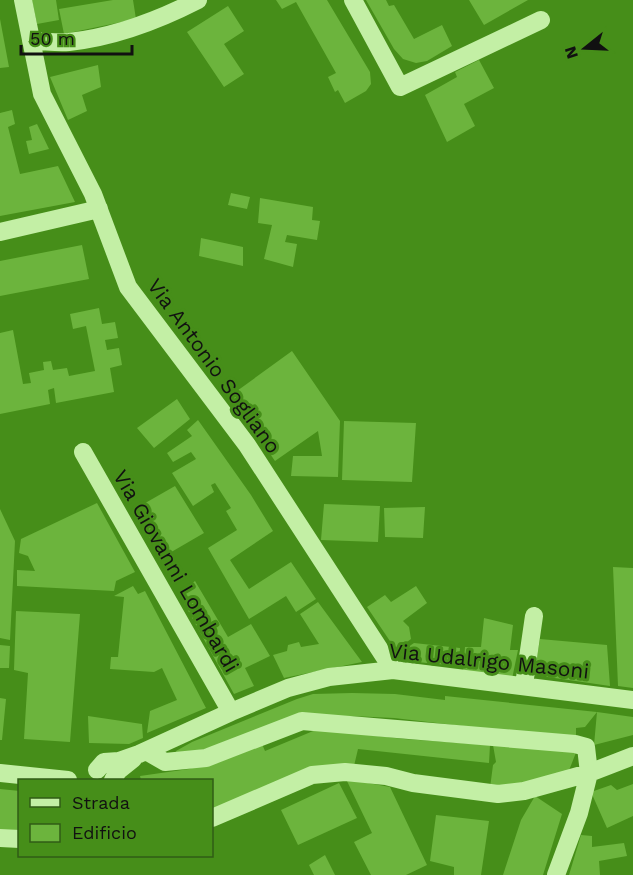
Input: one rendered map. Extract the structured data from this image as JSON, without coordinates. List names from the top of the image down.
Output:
{
  "streets": {
    "street": ["Via Antonio Sogliano", "Via Giovanni Lombardi", "Via Udalrigo Masoni"]
  },
  "crossings": [
    ["Via Antonio Sogliano", "Via Udalrigo Masoni"],
    ["Via Giovanni Lombardi", "Via Udalrigo Masoni"]
  ],
  "legend": ["Strada", "Edificio"],
  "scale_bar": "50 m",
  "north": "left"
}
